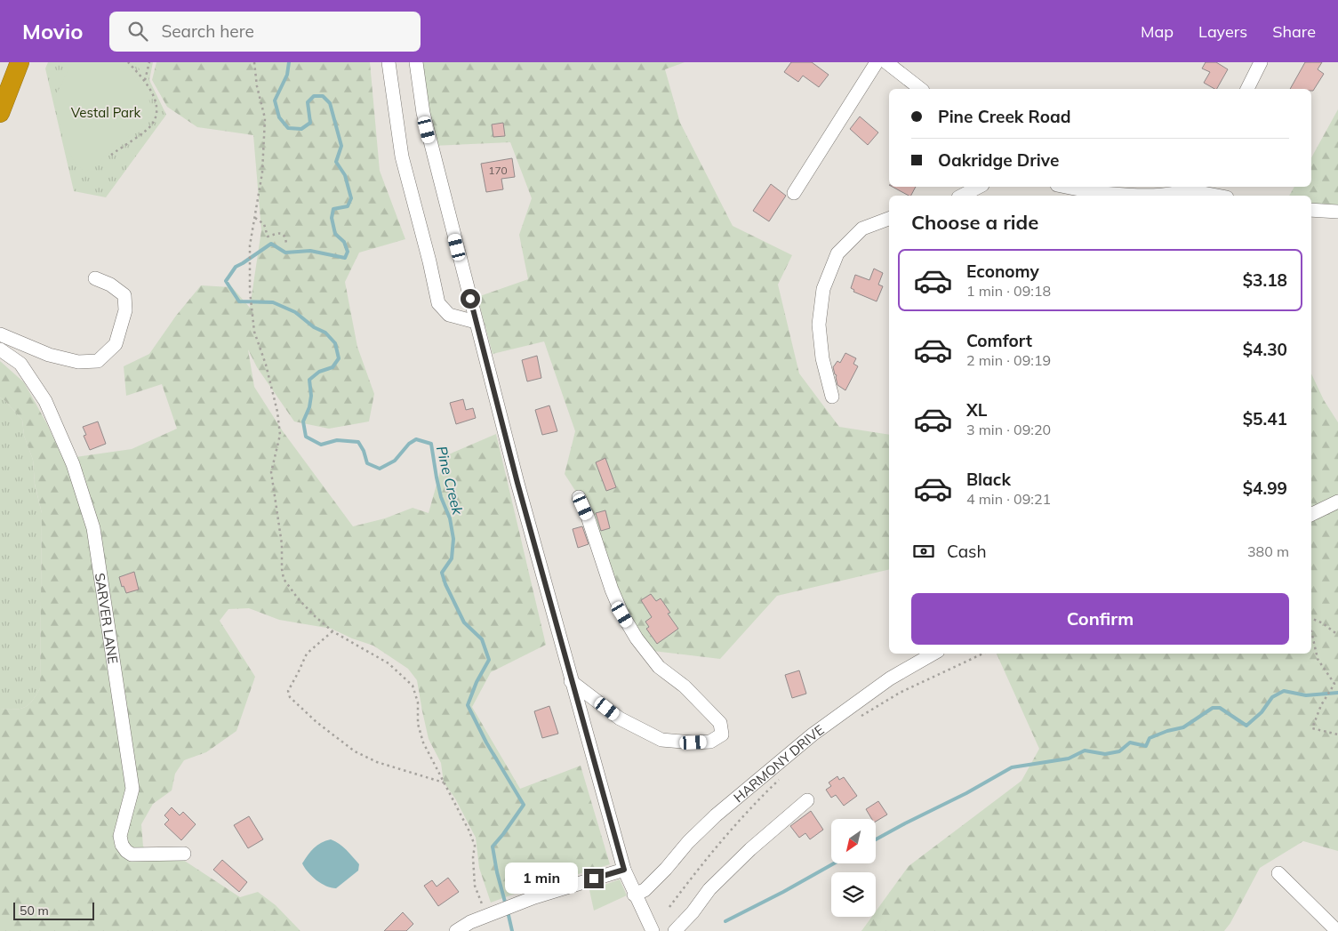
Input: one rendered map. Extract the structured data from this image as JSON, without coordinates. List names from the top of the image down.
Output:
{
  "streets": {
    "street": ["SARVER LANE", "HARMONY DRIVE"]
  },
  "water": ["Pine Creek"],
  "parks": ["Vestal Park"],
  "house_numbers": ["170"],
  "scale_bar": "50 m",
  "north": "bottom left",
  "page": {
    "header": "Movio",
    "search": "Search here",
    "nav": ["Map", "Layers", "Share"],
    "banner": ["Pine Creek Road", "Oakridge Drive"],
    "heading": "Choose a ride",
    "list": [
      {
        "name": "Economy",
        "note": "1 min · 09:18",
        "value": "$3.18"
      },
      {
        "name": "Comfort",
        "note": "2 min · 09:19",
        "value": "$4.30"
      },
      {
        "name": "XL",
        "note": "3 min · 09:20",
        "value": "$5.41"
      },
      {
        "name": "Black",
        "note": "4 min · 09:21",
        "value": "$4.99"
      }
    ],
    "pay": ["Cash", "380 m"],
    "buttons": "Confirm",
    "bubble": "1 min",
    "scale": "50 m"
  }
}
